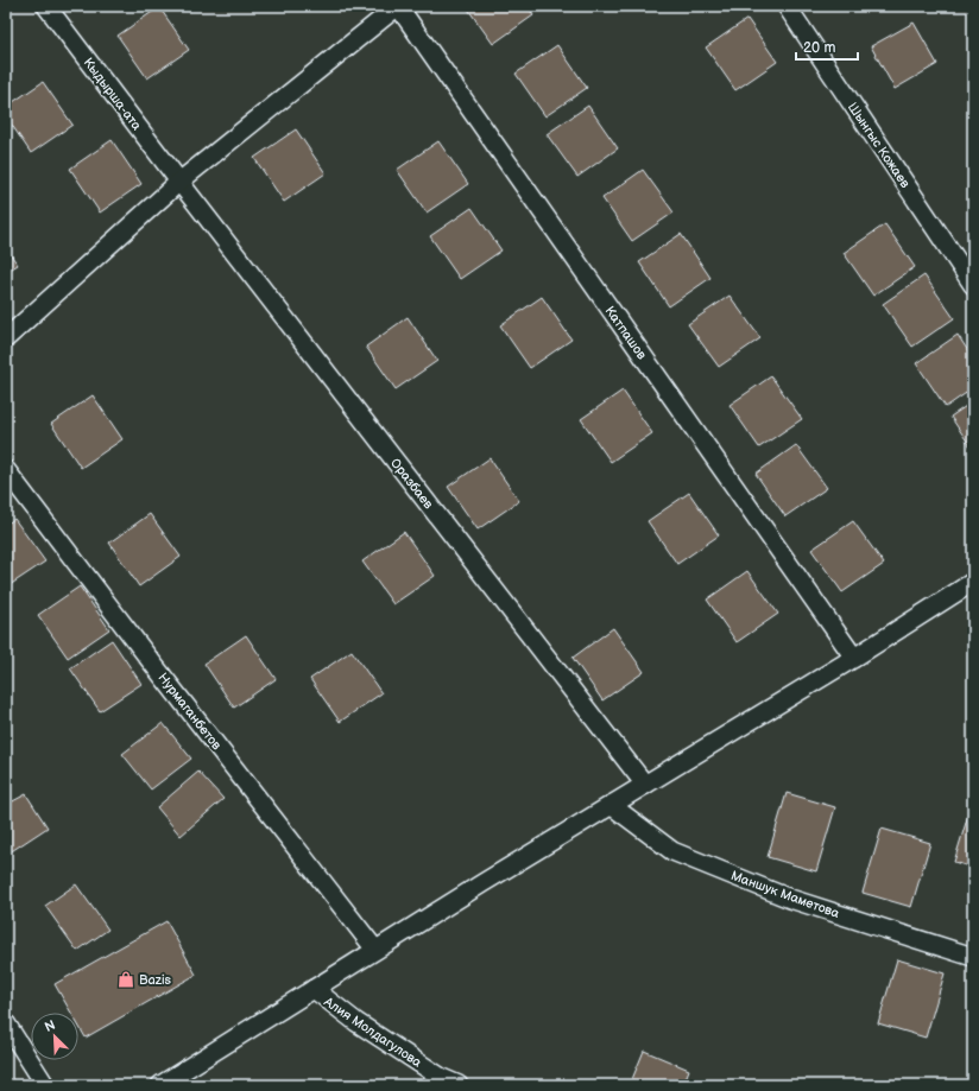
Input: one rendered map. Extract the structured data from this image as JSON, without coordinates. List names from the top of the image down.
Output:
{
  "streets": {
    "street": [
      "Кыдырша-ата",
      "Шынгыс Кожаев",
      "Катпашов",
      "Оразбаев",
      "Нурмаганбетов",
      "Маншук Маметова",
      "Алия Молдагулова"
    ]
  },
  "crossings": [
    ["Кыдырша-ата", "Оразбаев"]
  ],
  "places": {
    "shop": ["Bazis"]
  },
  "scale_bar": "20 m",
  "north": "top left"
}
